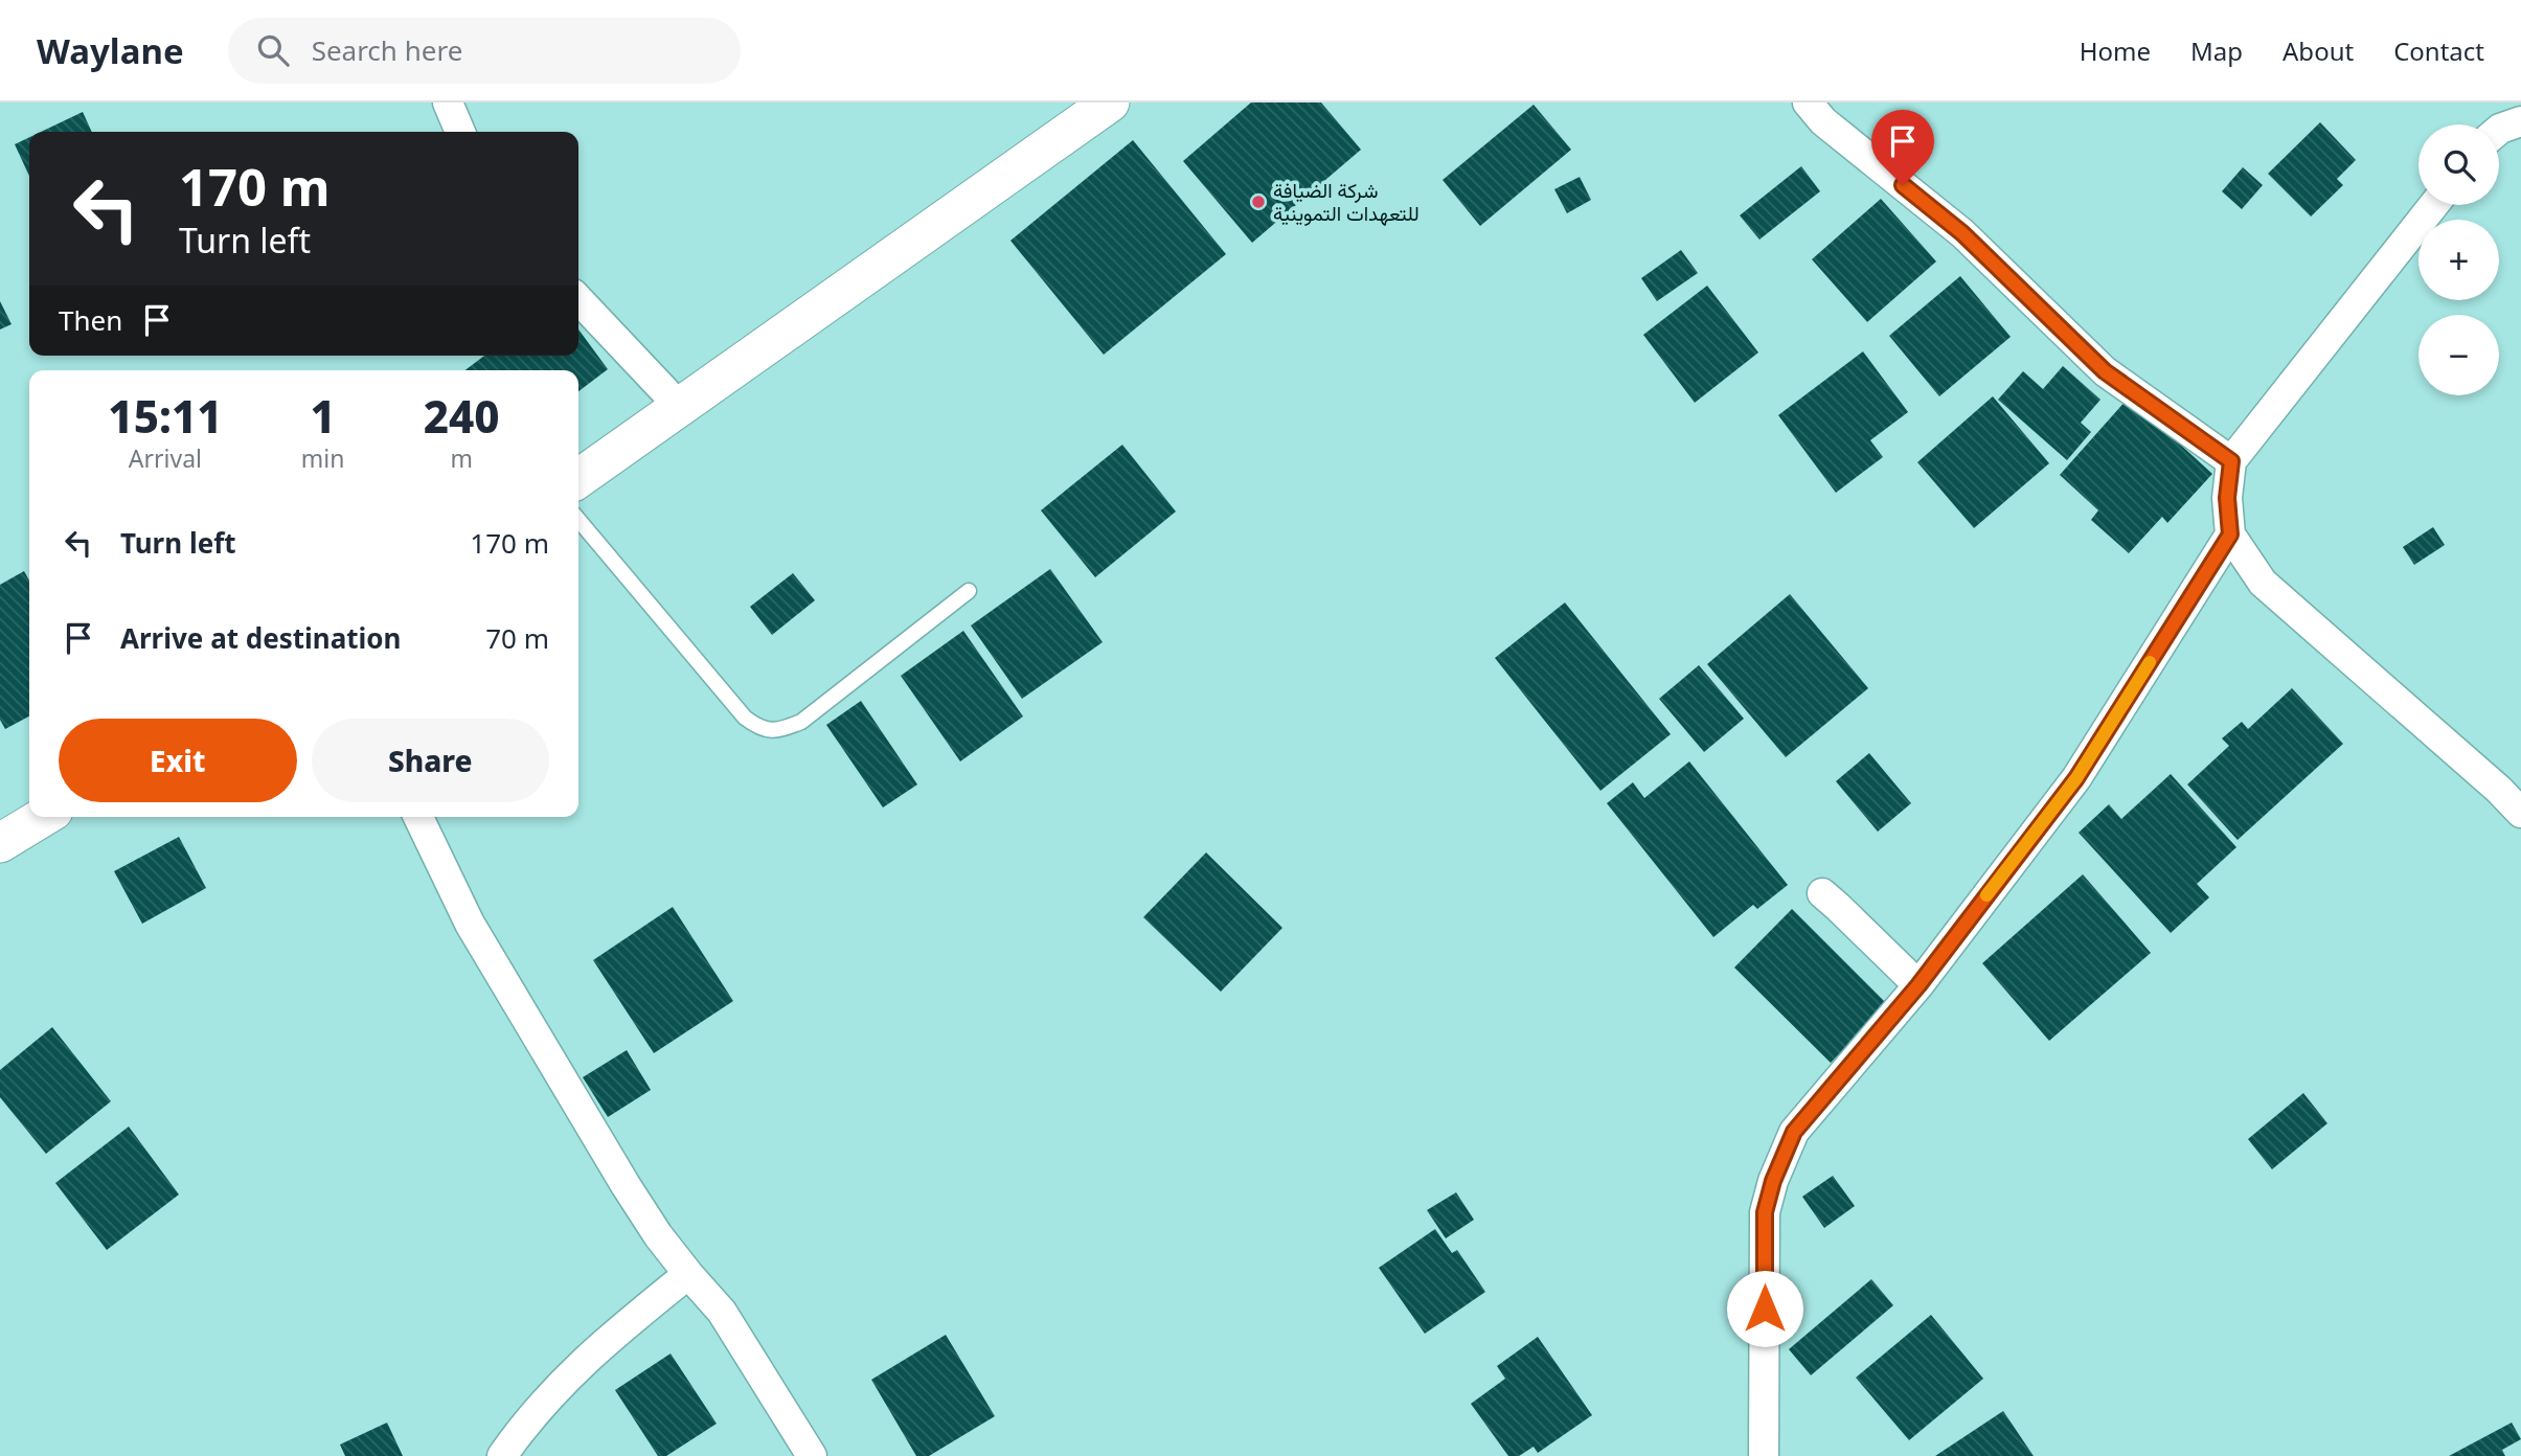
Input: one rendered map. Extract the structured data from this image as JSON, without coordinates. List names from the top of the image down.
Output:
{
  "places": ["شركة الضيافة للتعهدات التموينية"],
  "page": {
    "header": "Waylane",
    "search": "Search here",
    "nav": [
      "Home",
      "Map",
      "About",
      "Contact"
    ],
    "map_buttons": ["+", "−"],
    "turn": ["170 m", "Turn left"],
    "then": "Then",
    "eta": [
      "15:11",
      "Arrival",
      "1",
      "min",
      "240",
      "m"
    ],
    "list": [
      {
        "name": "Turn left",
        "value": "170 m"
      },
      {
        "name": "Arrive at destination",
        "value": "70 m"
      }
    ],
    "buttons": ["Exit", "Share"]
  }
}
